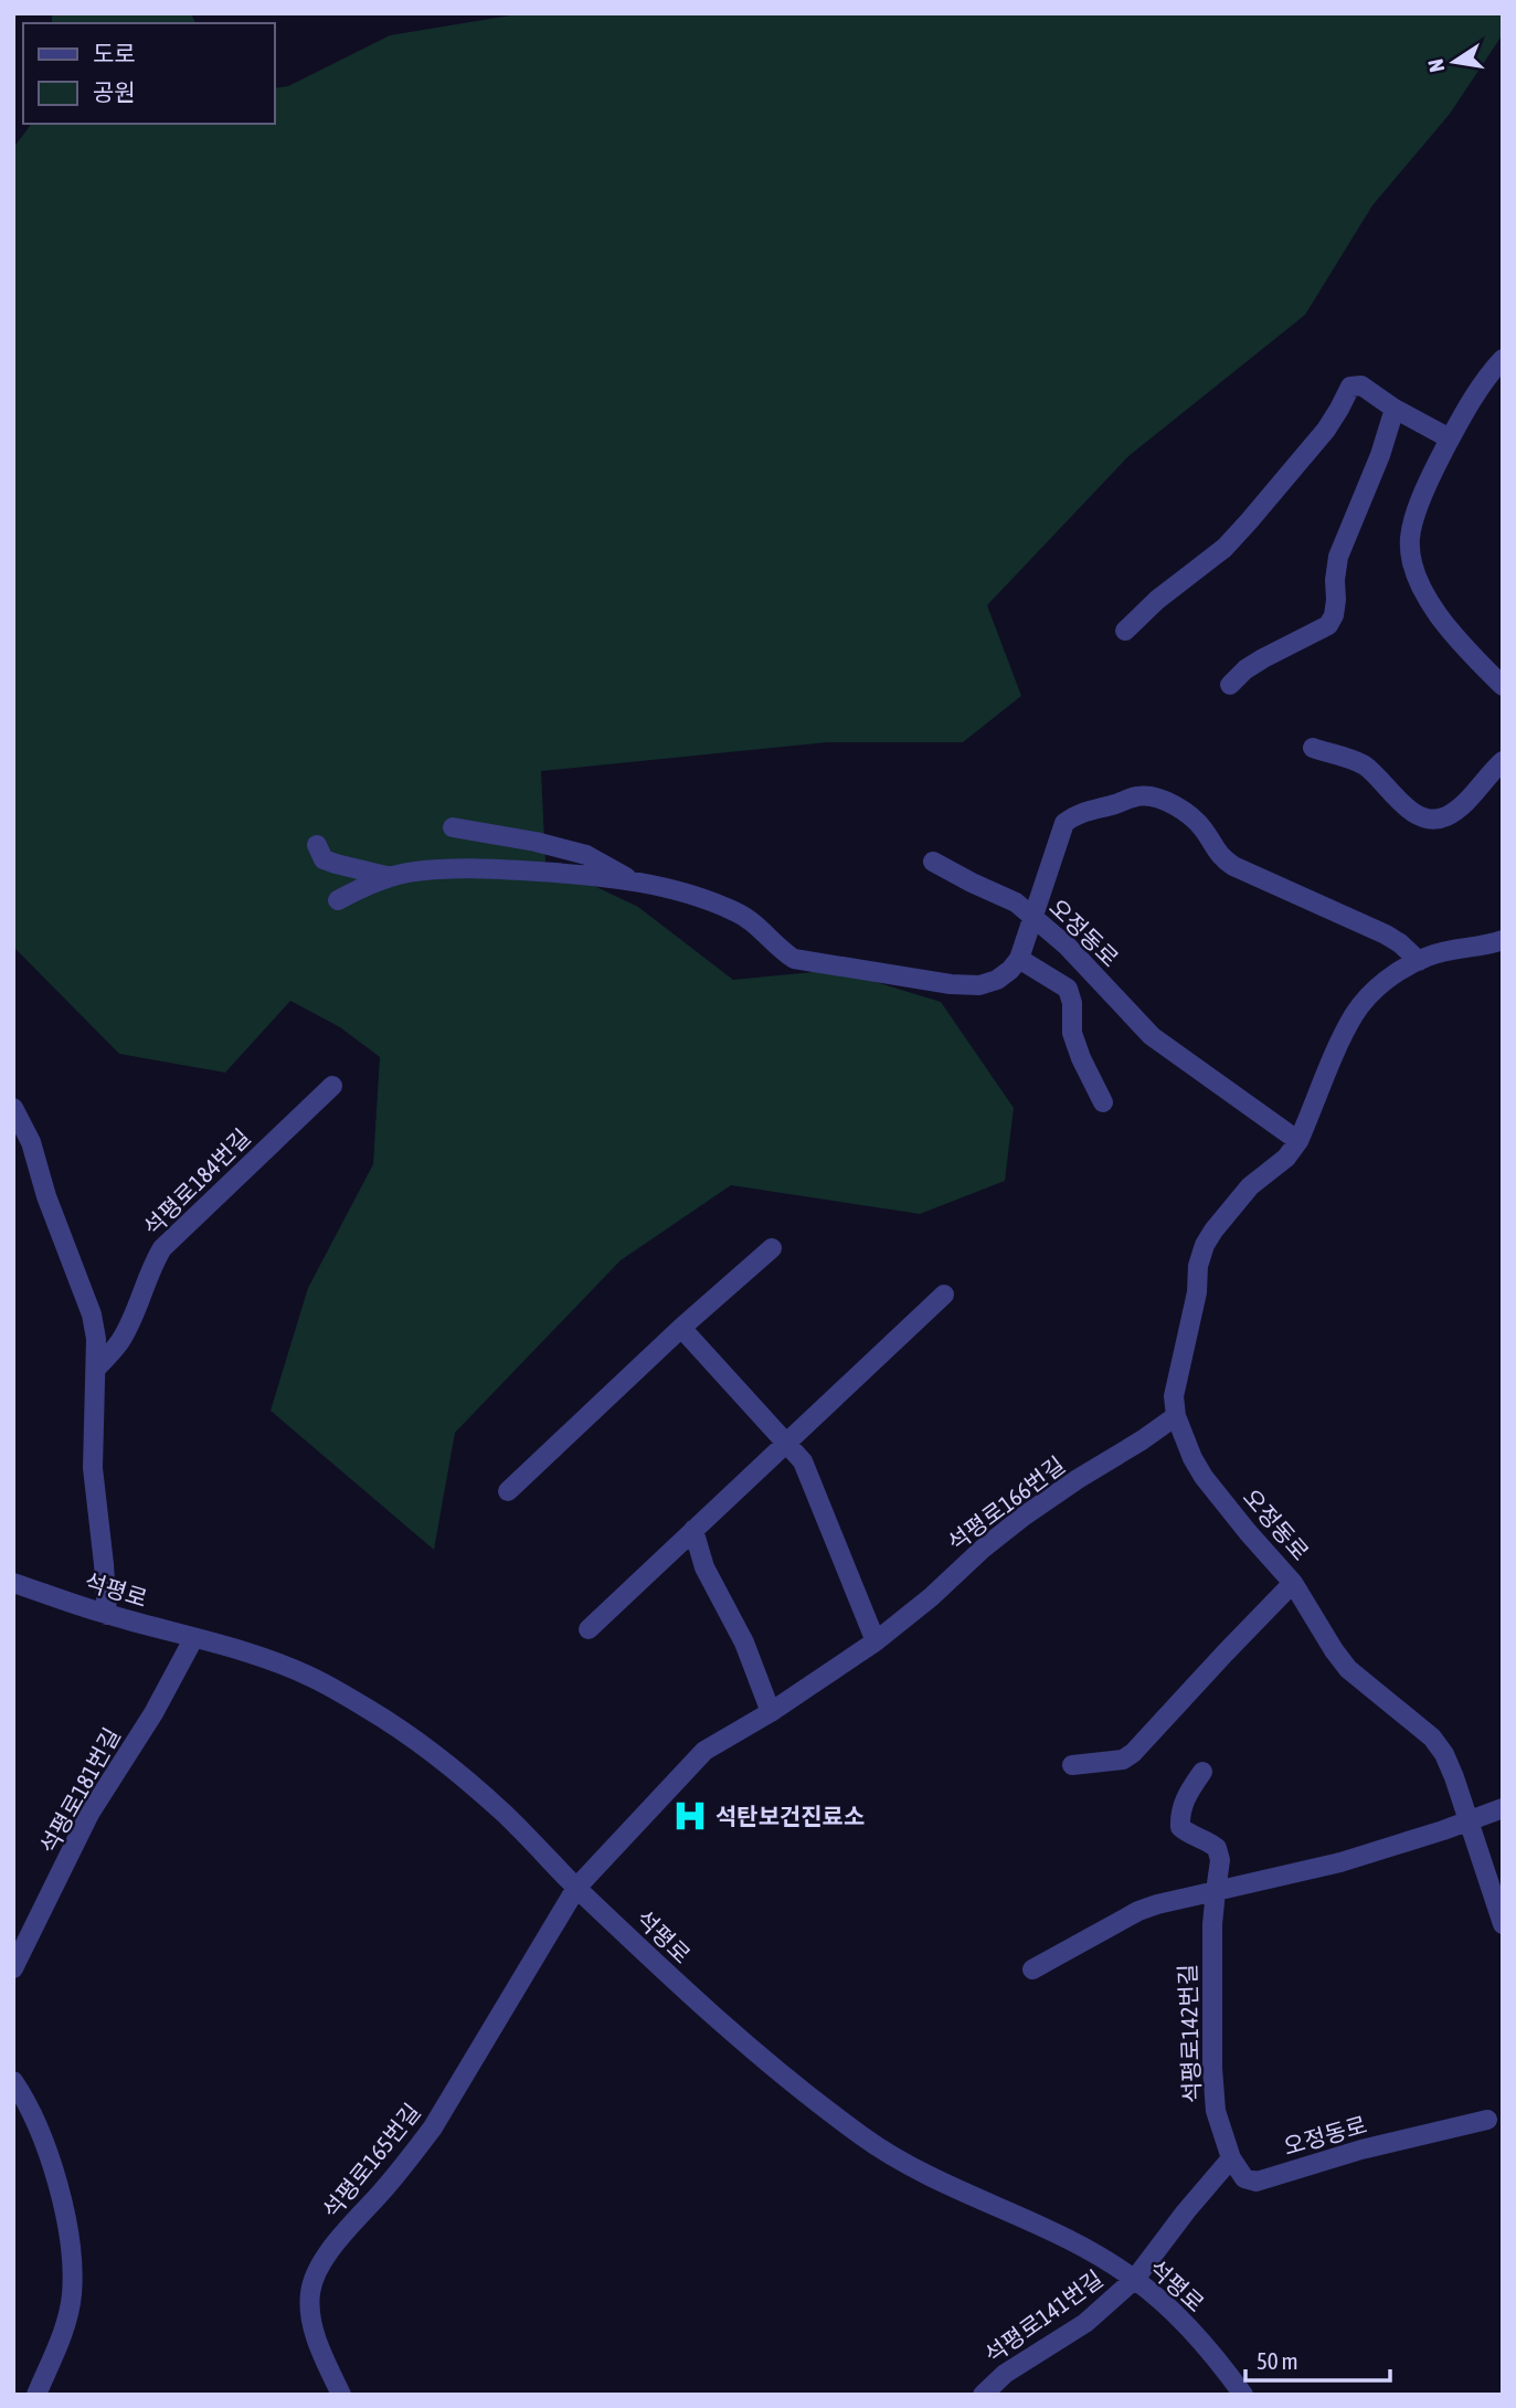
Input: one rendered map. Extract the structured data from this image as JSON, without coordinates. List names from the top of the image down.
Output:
{
  "streets": {
    "street": [
      "오정동로",
      "석평로184번길",
      "석평로166번길",
      "석평로",
      "석평로181번길",
      "석평로142번길",
      "석평로165번길",
      "석평로141번길"
    ]
  },
  "crossings": [
    ["오정동로", "석평로166번길"],
    ["오정동로", "석평로142번길"],
    ["석평로166번길", "석평로"],
    ["석평로166번길", "석평로165번길"],
    ["석평로", "석평로181번길"],
    ["석평로", "석평로165번길"],
    ["석평로", "석평로141번길"]
  ],
  "places": {
    "hospital": ["석탄보건진료소"]
  },
  "legend": ["도로", "공원"],
  "scale_bar": "50 m",
  "north": "left"
}
